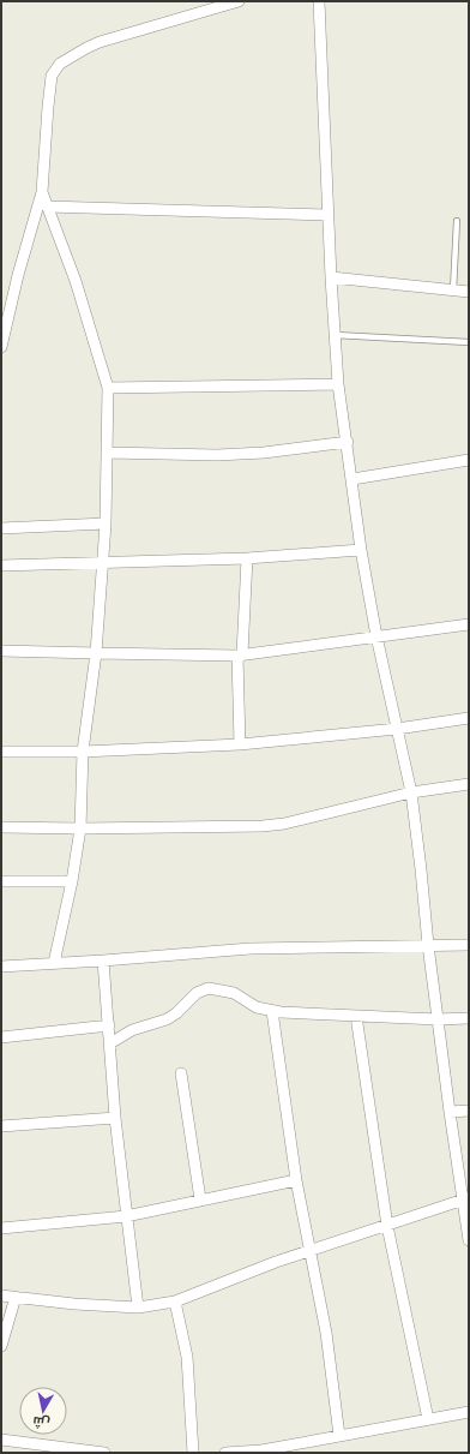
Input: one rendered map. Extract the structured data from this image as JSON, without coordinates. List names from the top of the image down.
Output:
{
  "north": "bottom"
}
